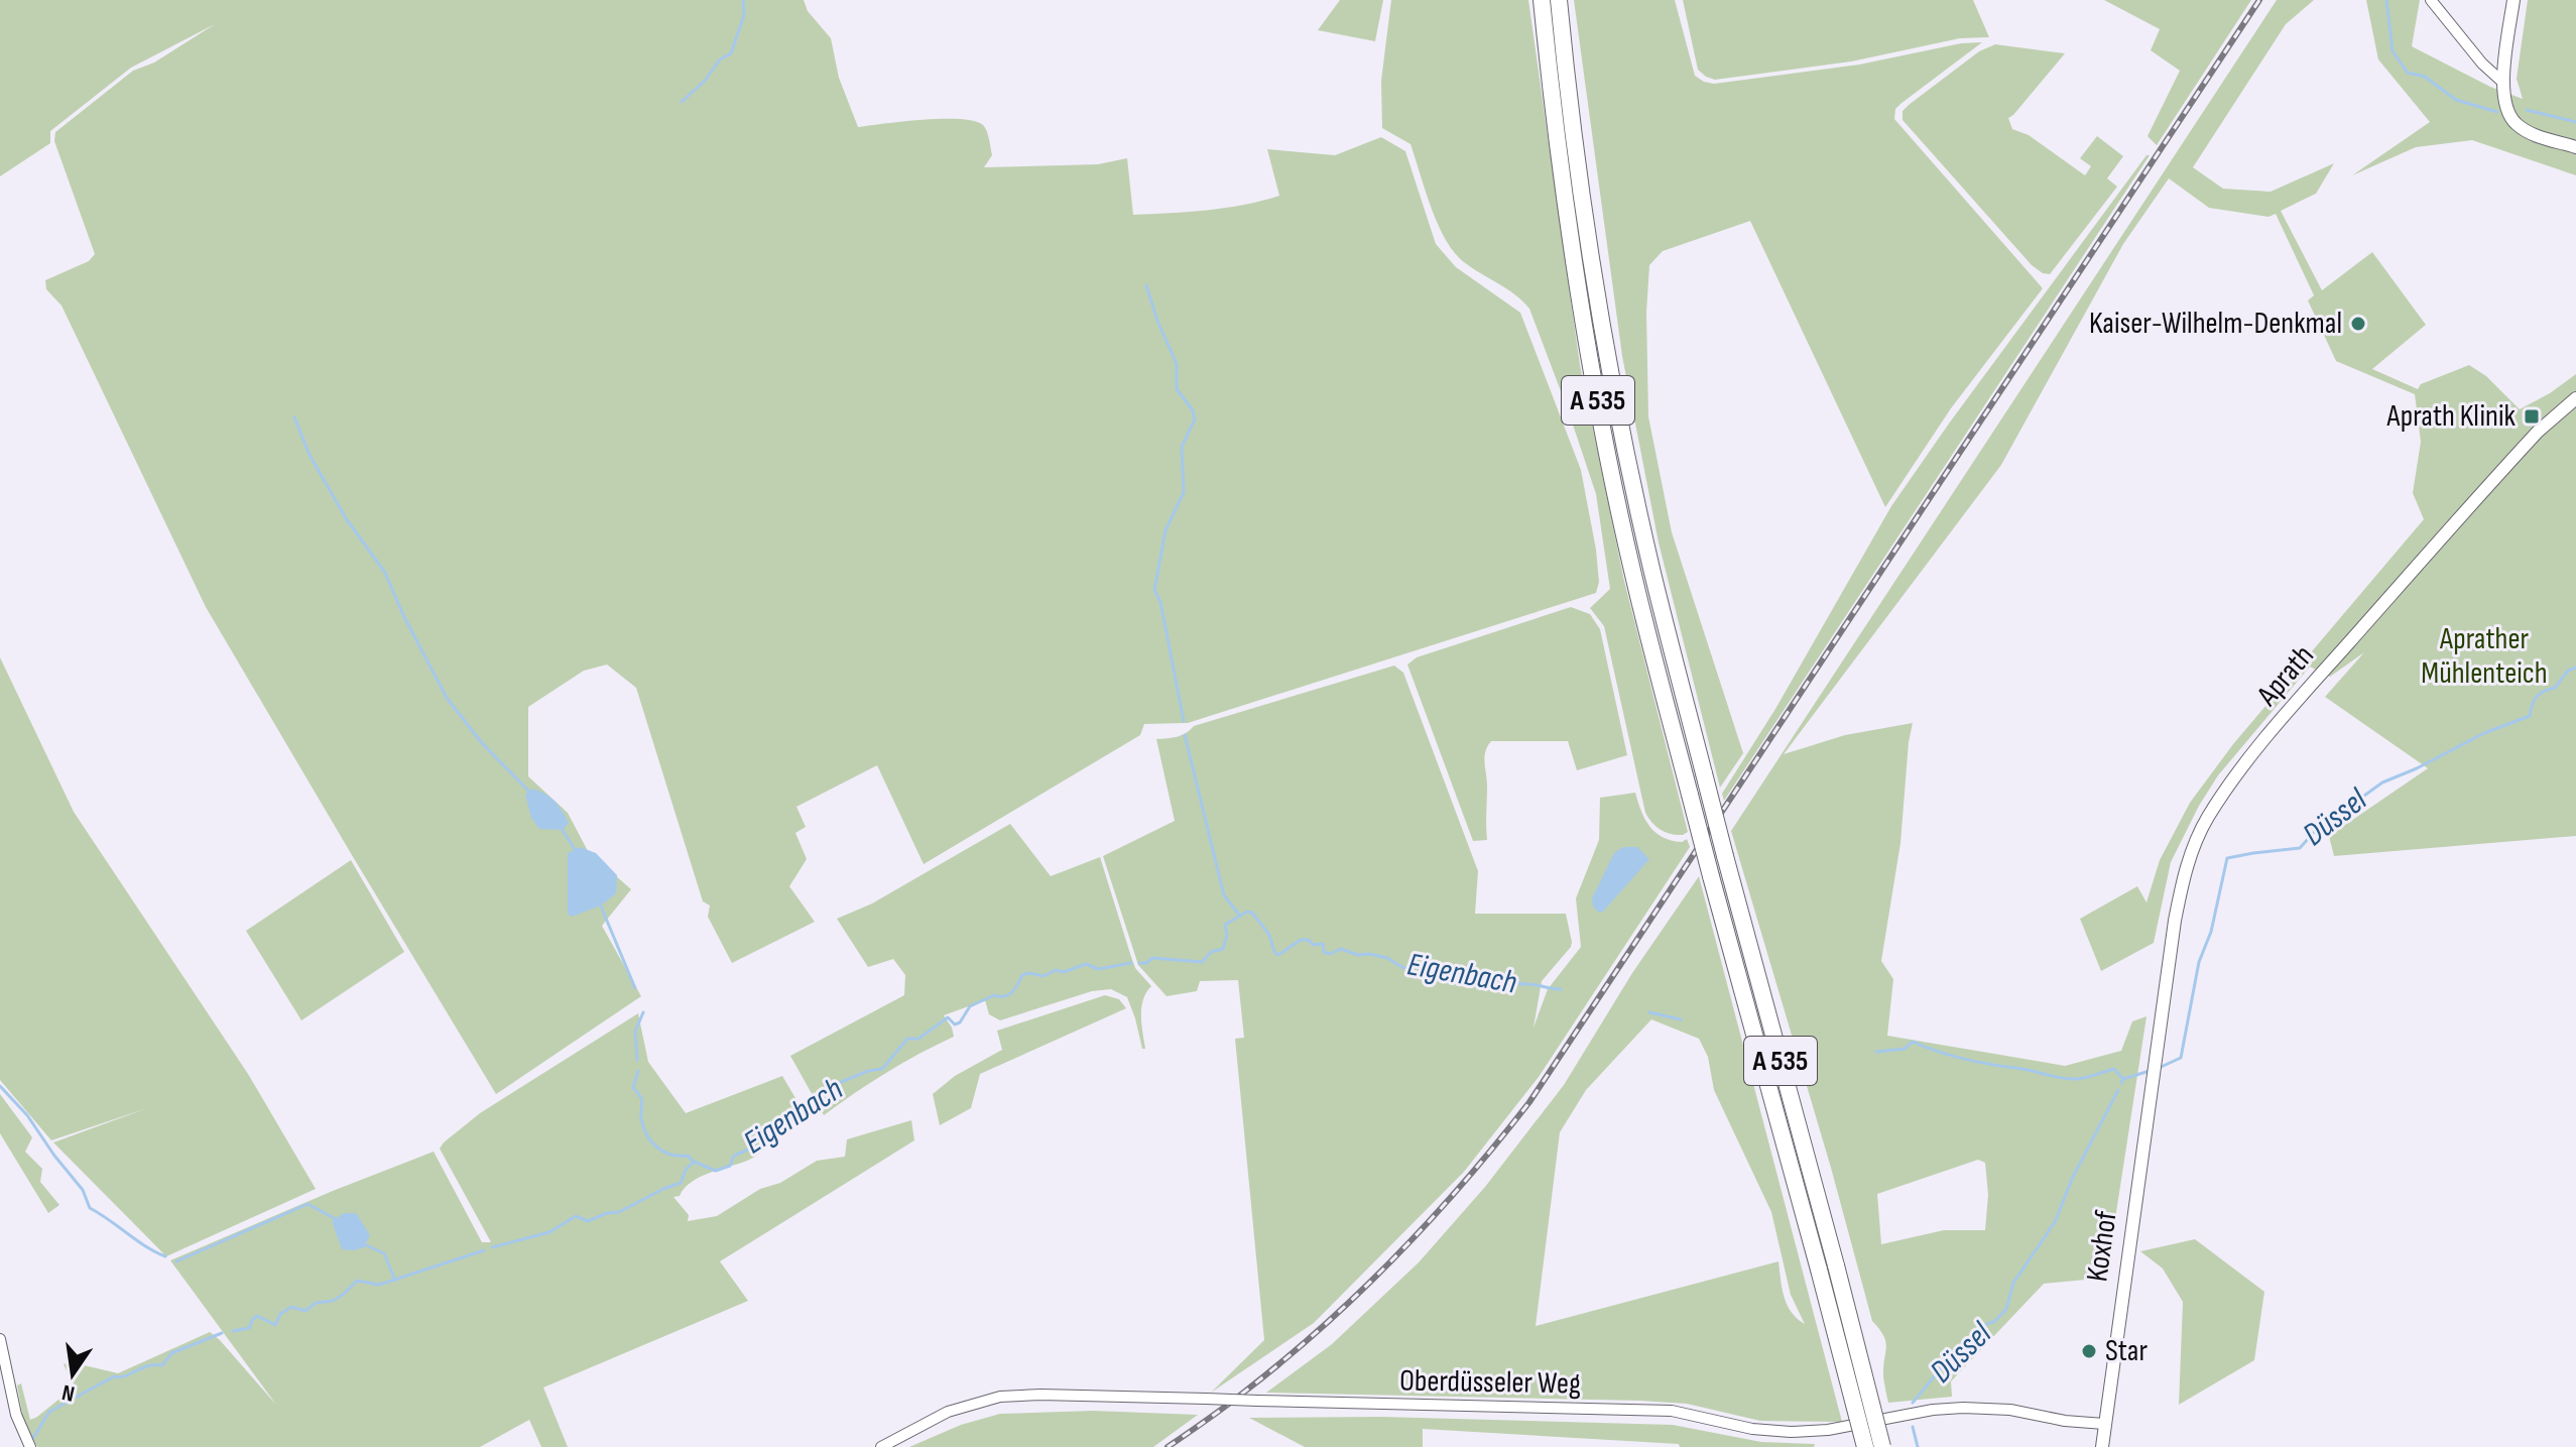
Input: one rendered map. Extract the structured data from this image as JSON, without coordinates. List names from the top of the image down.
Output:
{
  "streets": {
    "highway": ["A 535"],
    "main road": ["Aprath", "Koxhof"],
    "street": ["Oberdüsseler Weg"]
  },
  "crossings": [
    ["Aprath", "Koxhof"],
    ["Koxhof", "Oberdüsseler Weg"]
  ],
  "water": ["Düssel", "Eigenbach"],
  "parks": ["Aprather Mühlenteich"],
  "places": {
    "other": ["Kaiser-Wilhelm-Denkmal", "Star"],
    "transit": ["Aprath Klinik"]
  },
  "north": "bottom"
}
